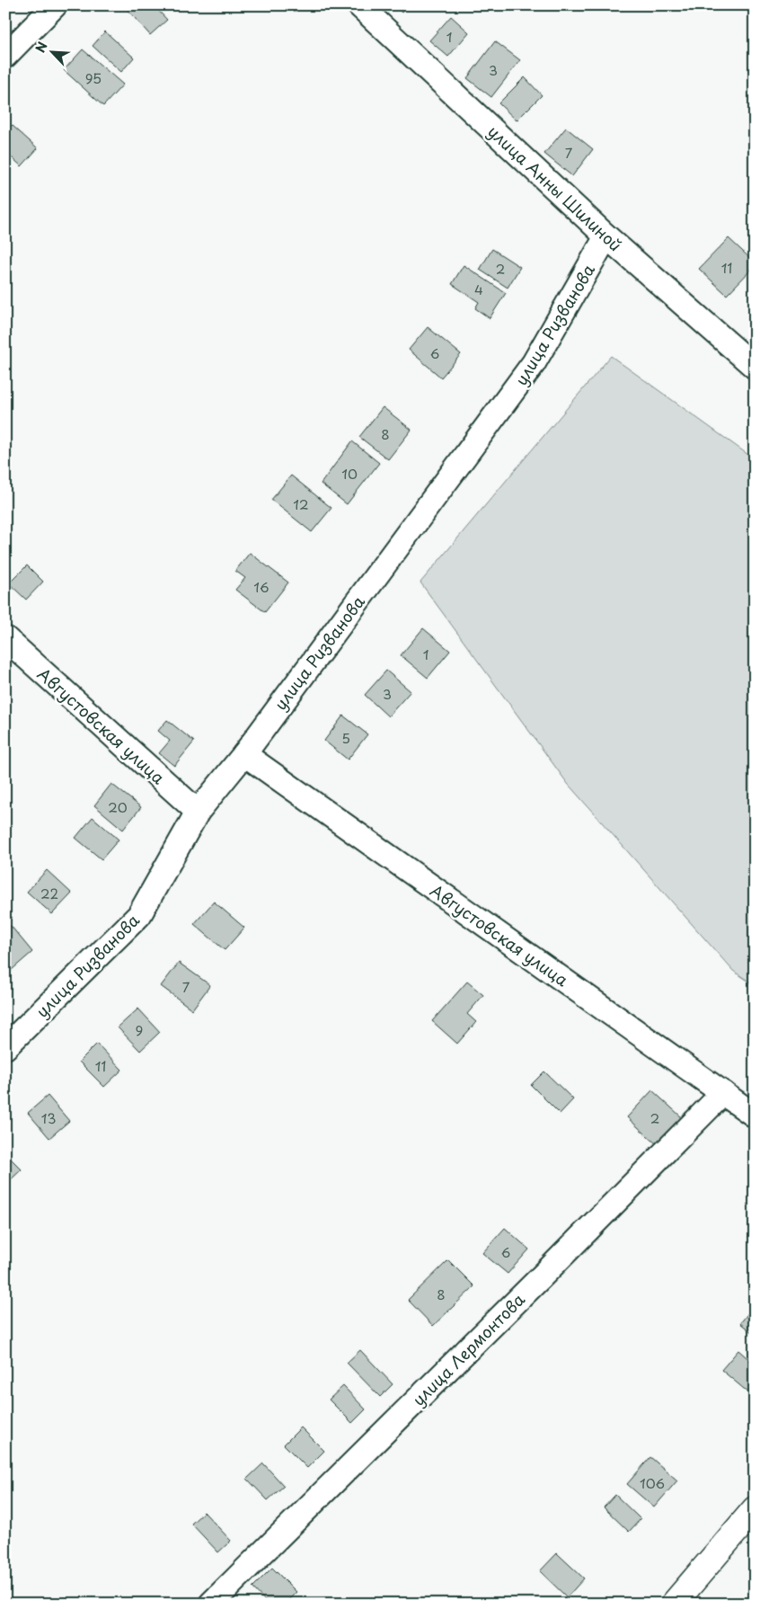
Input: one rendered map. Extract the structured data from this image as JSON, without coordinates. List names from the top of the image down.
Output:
{
  "streets": {
    "street": [
      "улица Анны Шилиной",
      "улица Ризванова",
      "Августовская улица",
      "улица Лермонтова"
    ]
  },
  "crossings": [
    ["улица Анны Шилиной", "улица Ризванова"],
    ["улица Ризванова", "Августовская улица"],
    ["Августовская улица", "улица Лермонтова"]
  ],
  "house_numbers": [
    "1",
    "3",
    "95",
    "7",
    "11",
    "2",
    "4",
    "6",
    "8",
    "10",
    "12",
    "16",
    "1",
    "3",
    "5",
    "20",
    "22",
    "7",
    "9",
    "11",
    "13",
    "2",
    "6",
    "8",
    "106"
  ],
  "north": "top left"
}
